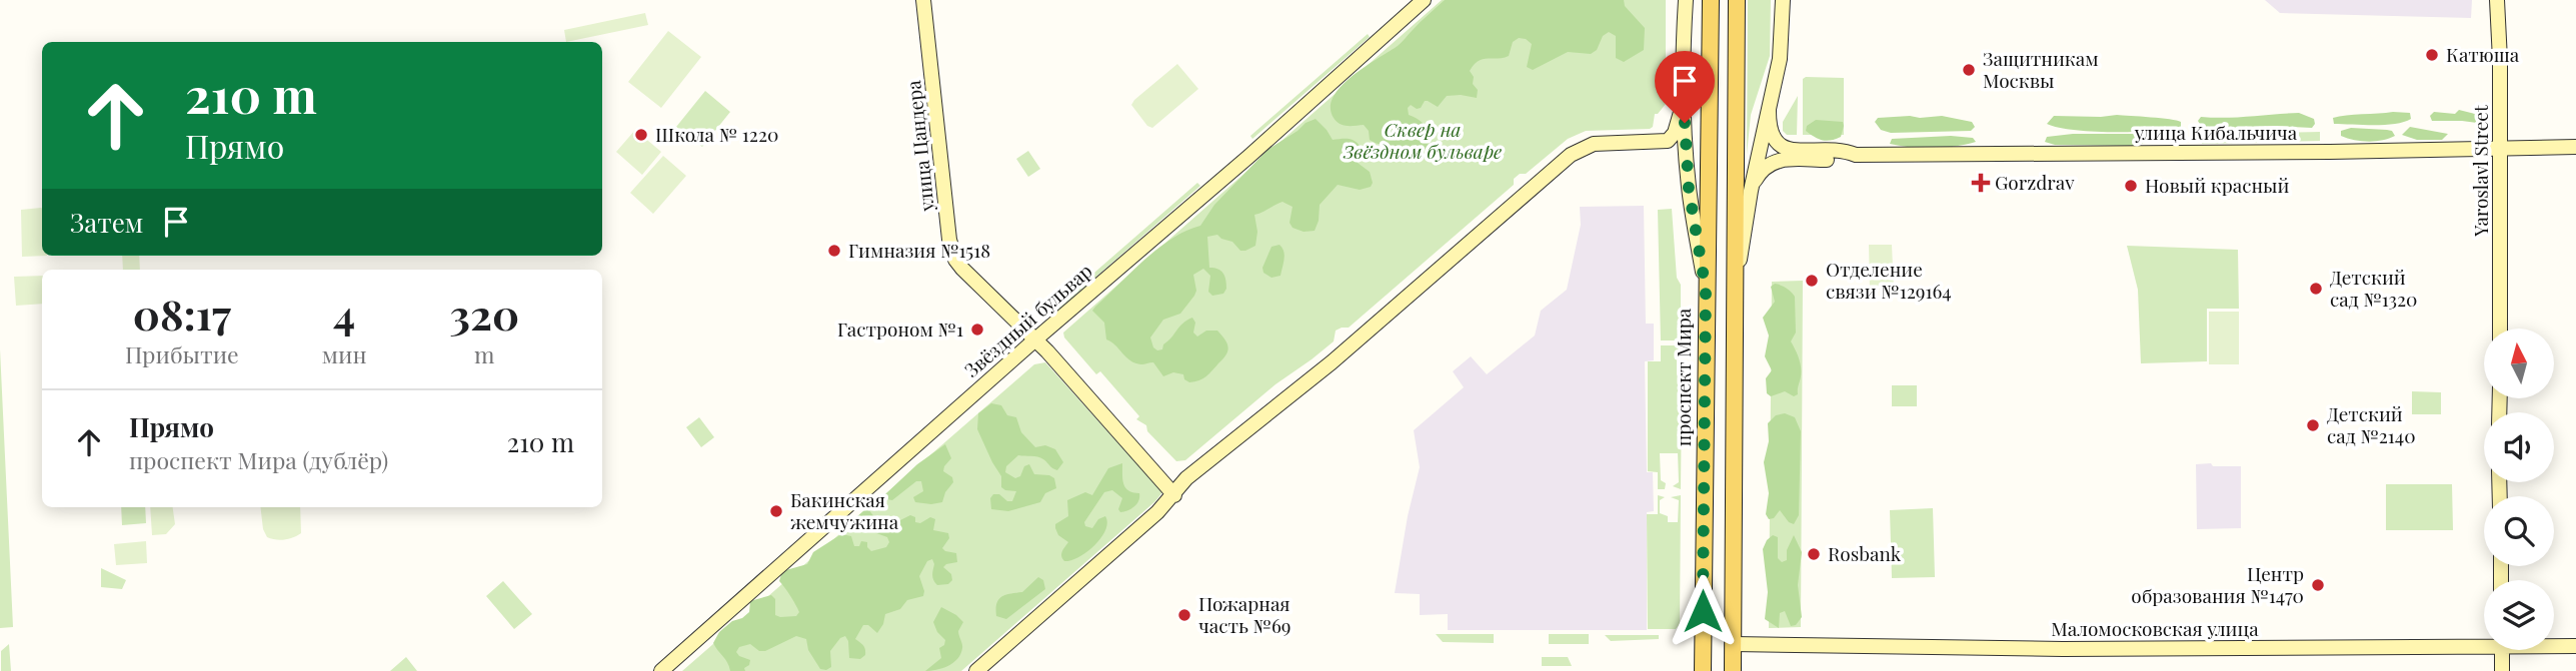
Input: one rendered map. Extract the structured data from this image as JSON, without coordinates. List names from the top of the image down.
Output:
{
  "streets": {
    "main road": ["проспект Мира"],
    "street": [
      "улица Кибальчича",
      "улица Цандера",
      "Yaroslavl Street",
      "Звёздный бульвар",
      "Маломосковская улица"
    ]
  },
  "crossings": [
    ["улица Кибальчича", "Yaroslavl Street"],
    ["улица Цандера", "Звёздный бульвар"]
  ],
  "parks": ["Сквер на Звёздном бульваре"],
  "places": {
    "other": [
      "Катюша",
      "Защитникам Москвы",
      "Школа № 1220",
      "Новый красный",
      "Гимназия №1518",
      "Отделение связи №129164",
      "Детский сад №1320",
      "Гастроном №1",
      "Детский сад №2140",
      "Бакинская жемчужина",
      "Rosbank",
      "Центр образования №1470",
      "Пожарная часть №69"
    ],
    "health": ["Gorzdrav"]
  },
  "north": "top",
  "page": {
    "turn": ["210 m", "Прямо"],
    "then": "Затем",
    "eta": [
      "08:17",
      "Прибытие",
      "4",
      "мин",
      "320",
      "m"
    ],
    "list": [
      {
        "name": "Прямо",
        "note": "проспект Мира (дублёр)",
        "value": "210 m"
      }
    ]
  }
}
